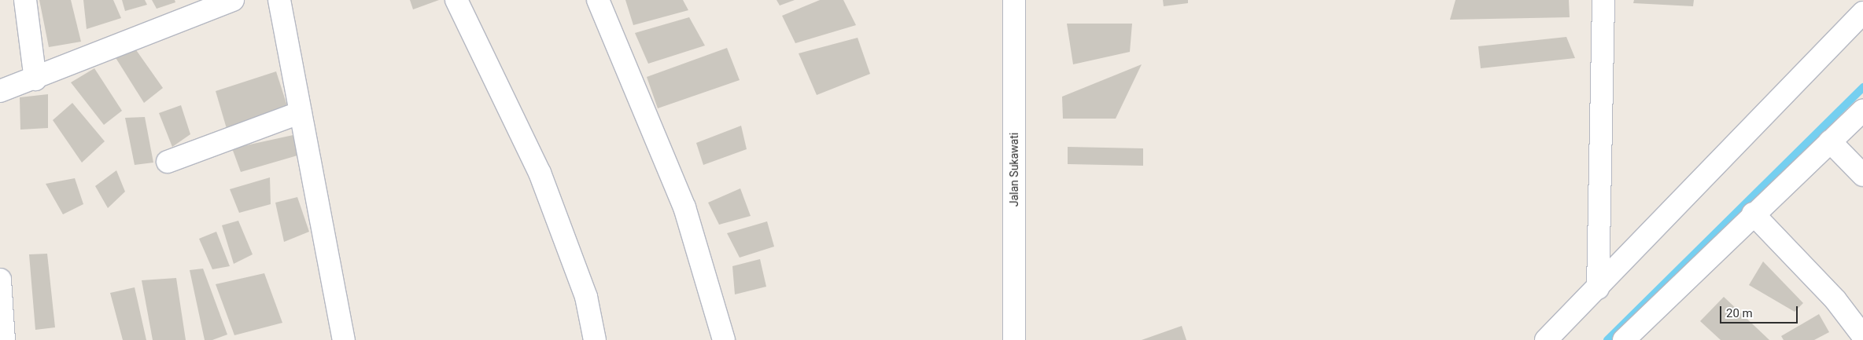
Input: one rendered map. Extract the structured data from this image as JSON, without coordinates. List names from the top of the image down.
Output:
{
  "streets": {
    "street": ["Jalan Sukawati"]
  },
  "scale_bar": "20 m"
}
